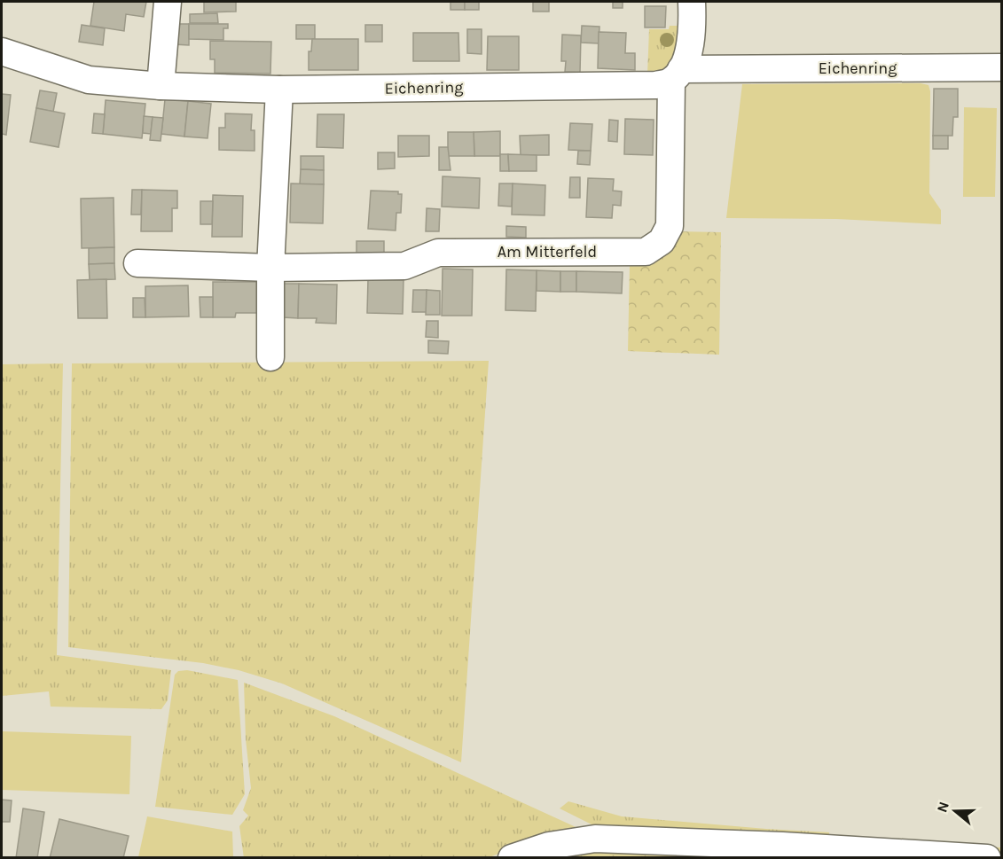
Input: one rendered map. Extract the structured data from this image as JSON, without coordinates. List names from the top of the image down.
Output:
{
  "streets": {
    "street": ["Eichenring", "Am Mitterfeld"]
  },
  "crossings": [
    ["Eichenring", "Am Mitterfeld"]
  ],
  "north": "left"
}
